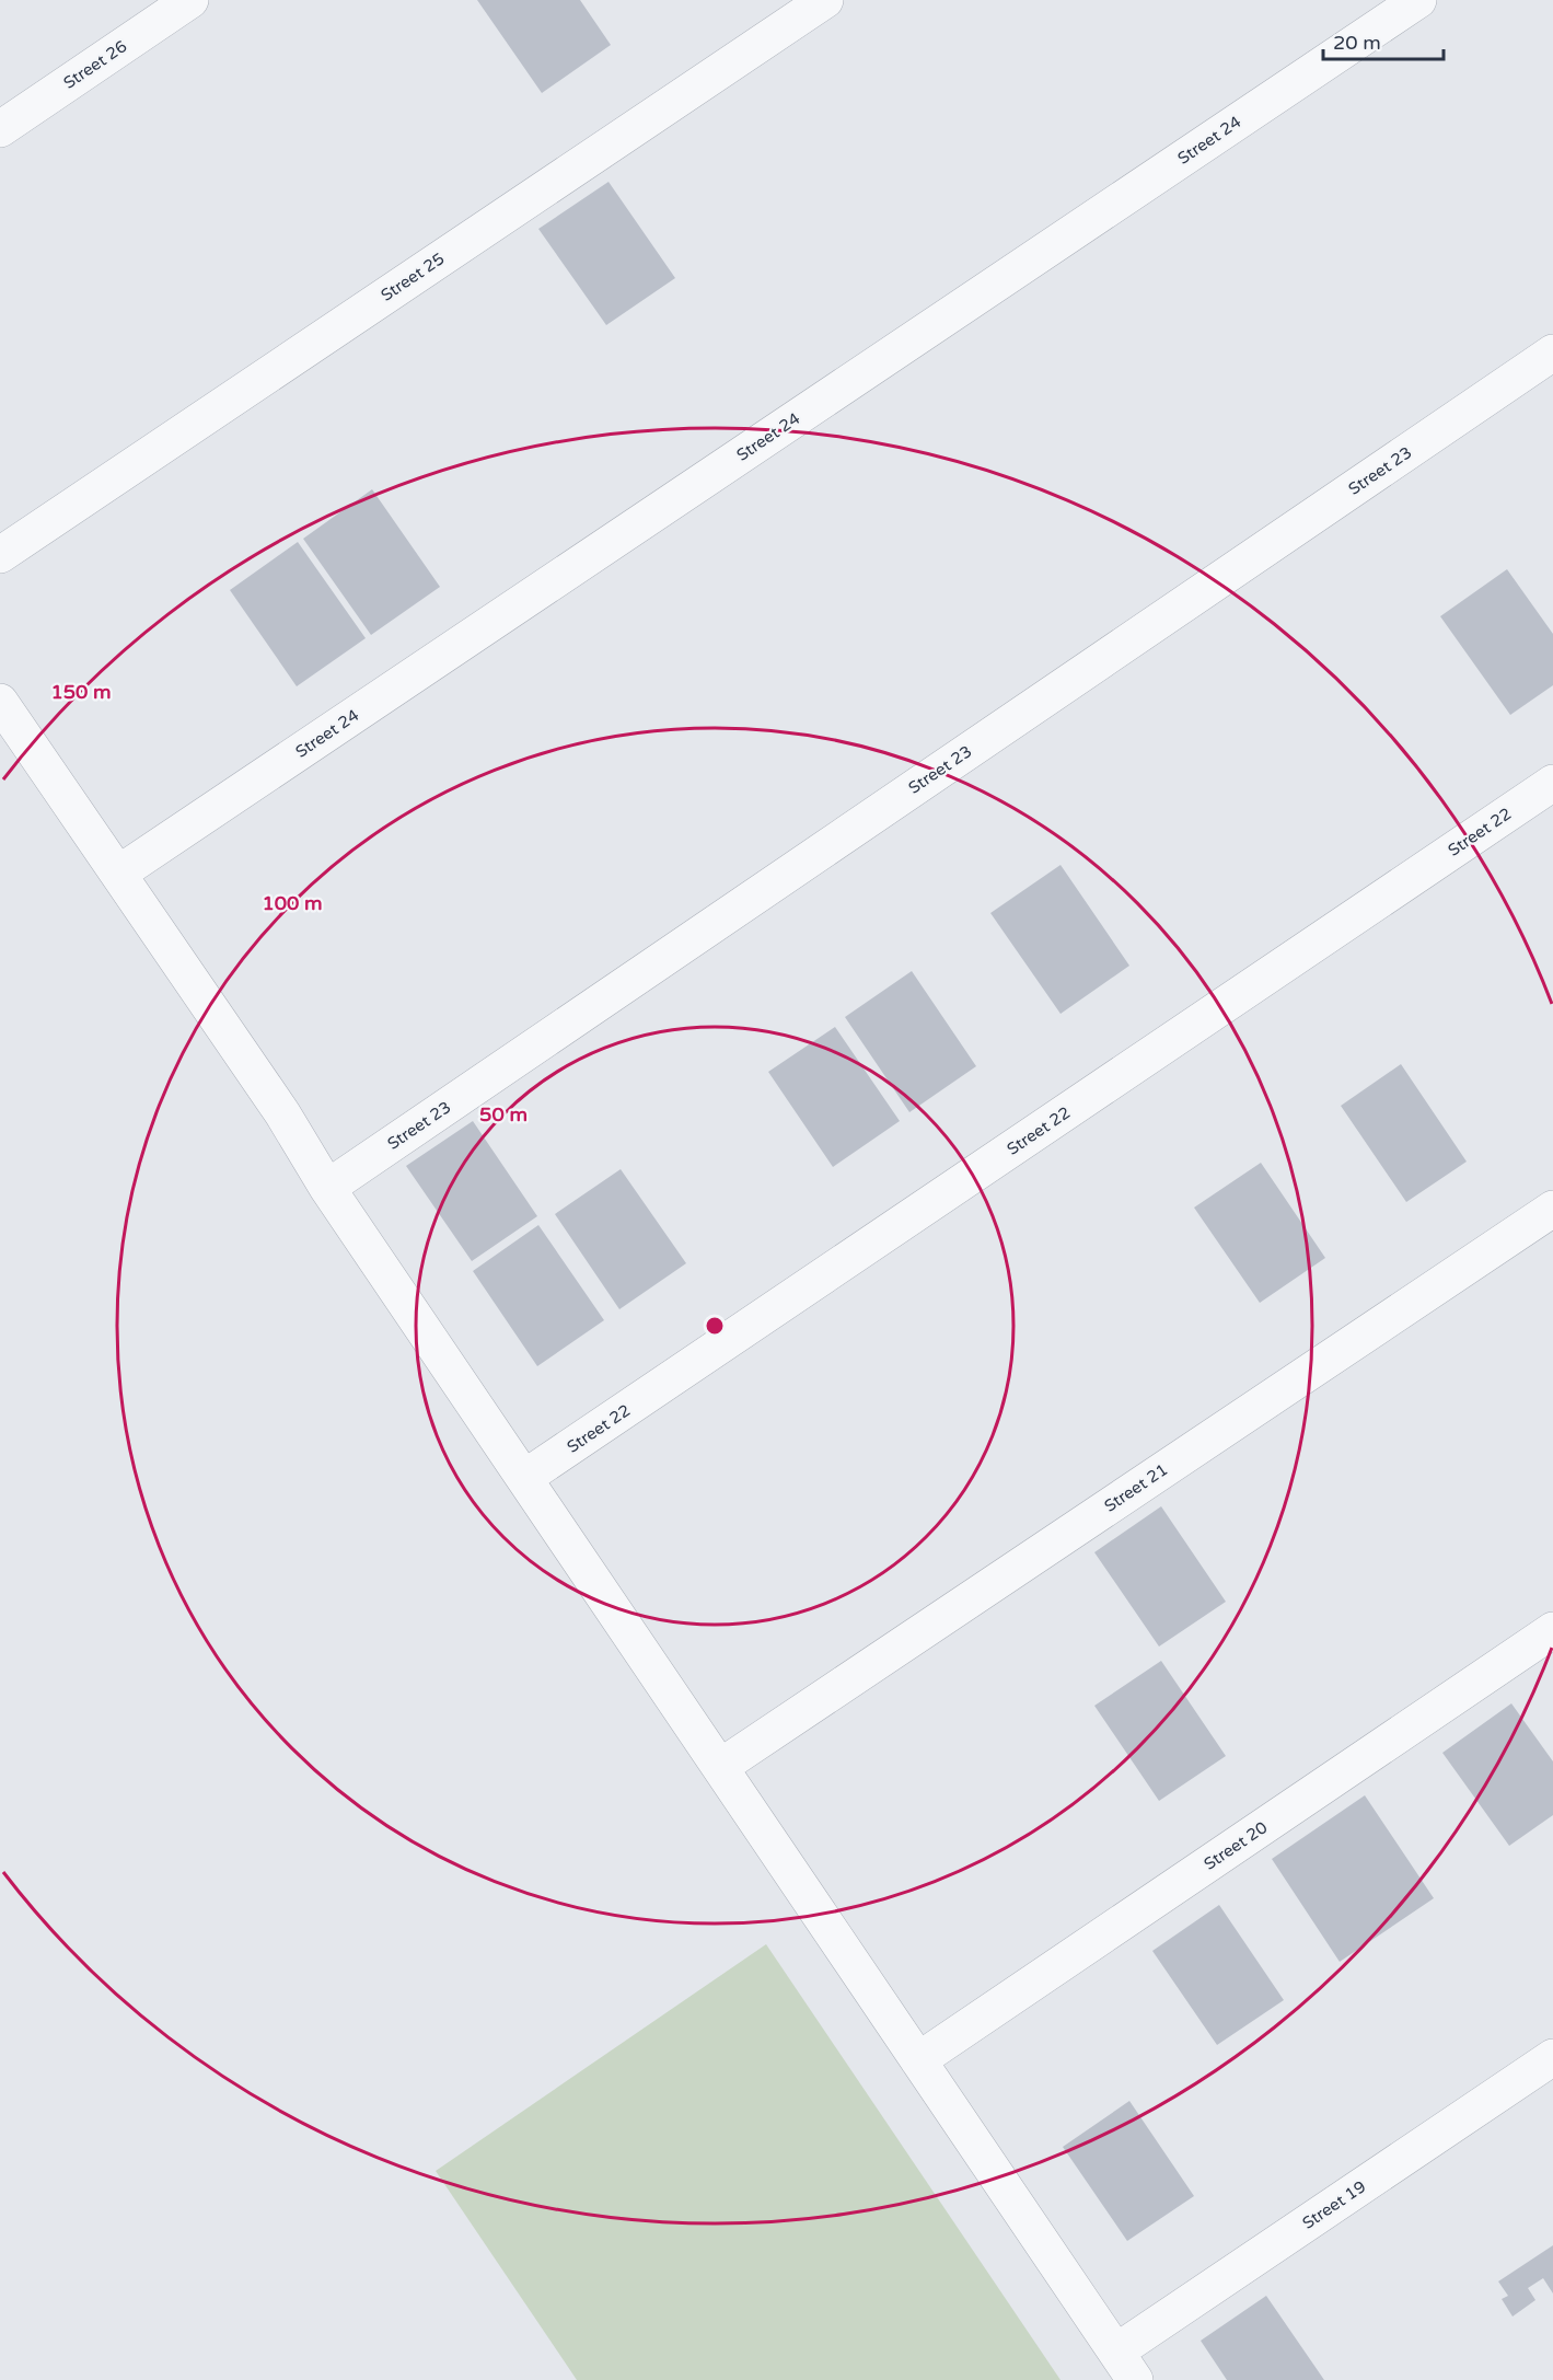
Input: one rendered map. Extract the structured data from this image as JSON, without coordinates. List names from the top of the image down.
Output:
{
  "streets": {
    "street": [
      "Street 26",
      "Street 24",
      "Street 25",
      "Street 23",
      "Street 22",
      "Street 21",
      "Street 20",
      "Street 19"
    ]
  },
  "scale_bar": "20 m",
  "rings": ["150 m", "100 m", "50 m"]
}
